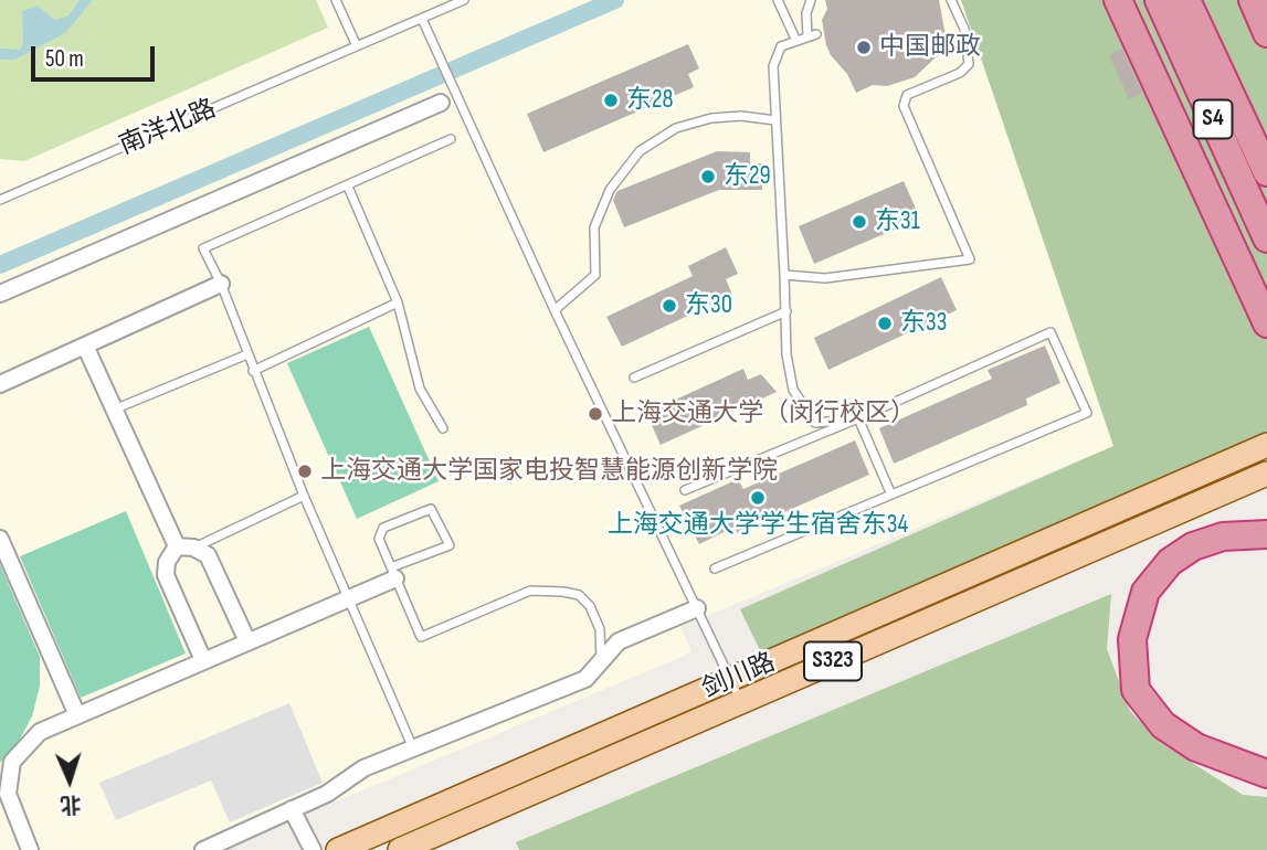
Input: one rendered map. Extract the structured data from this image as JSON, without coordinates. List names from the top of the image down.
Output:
{
  "streets": {
    "highway": ["S4"],
    "main road": ["S323", "剑川路"],
    "lane": ["南洋北路"]
  },
  "places": [
    "中国邮政",
    "东28",
    "东29",
    "东31",
    "东30",
    "东33",
    "上海交通大学（闵行校区）",
    "上海交通大学国家电投智慧能源创新学院",
    "上海交通大学学生宿舍东34"
  ],
  "scale_bar": "50 m",
  "north": "bottom"
}
